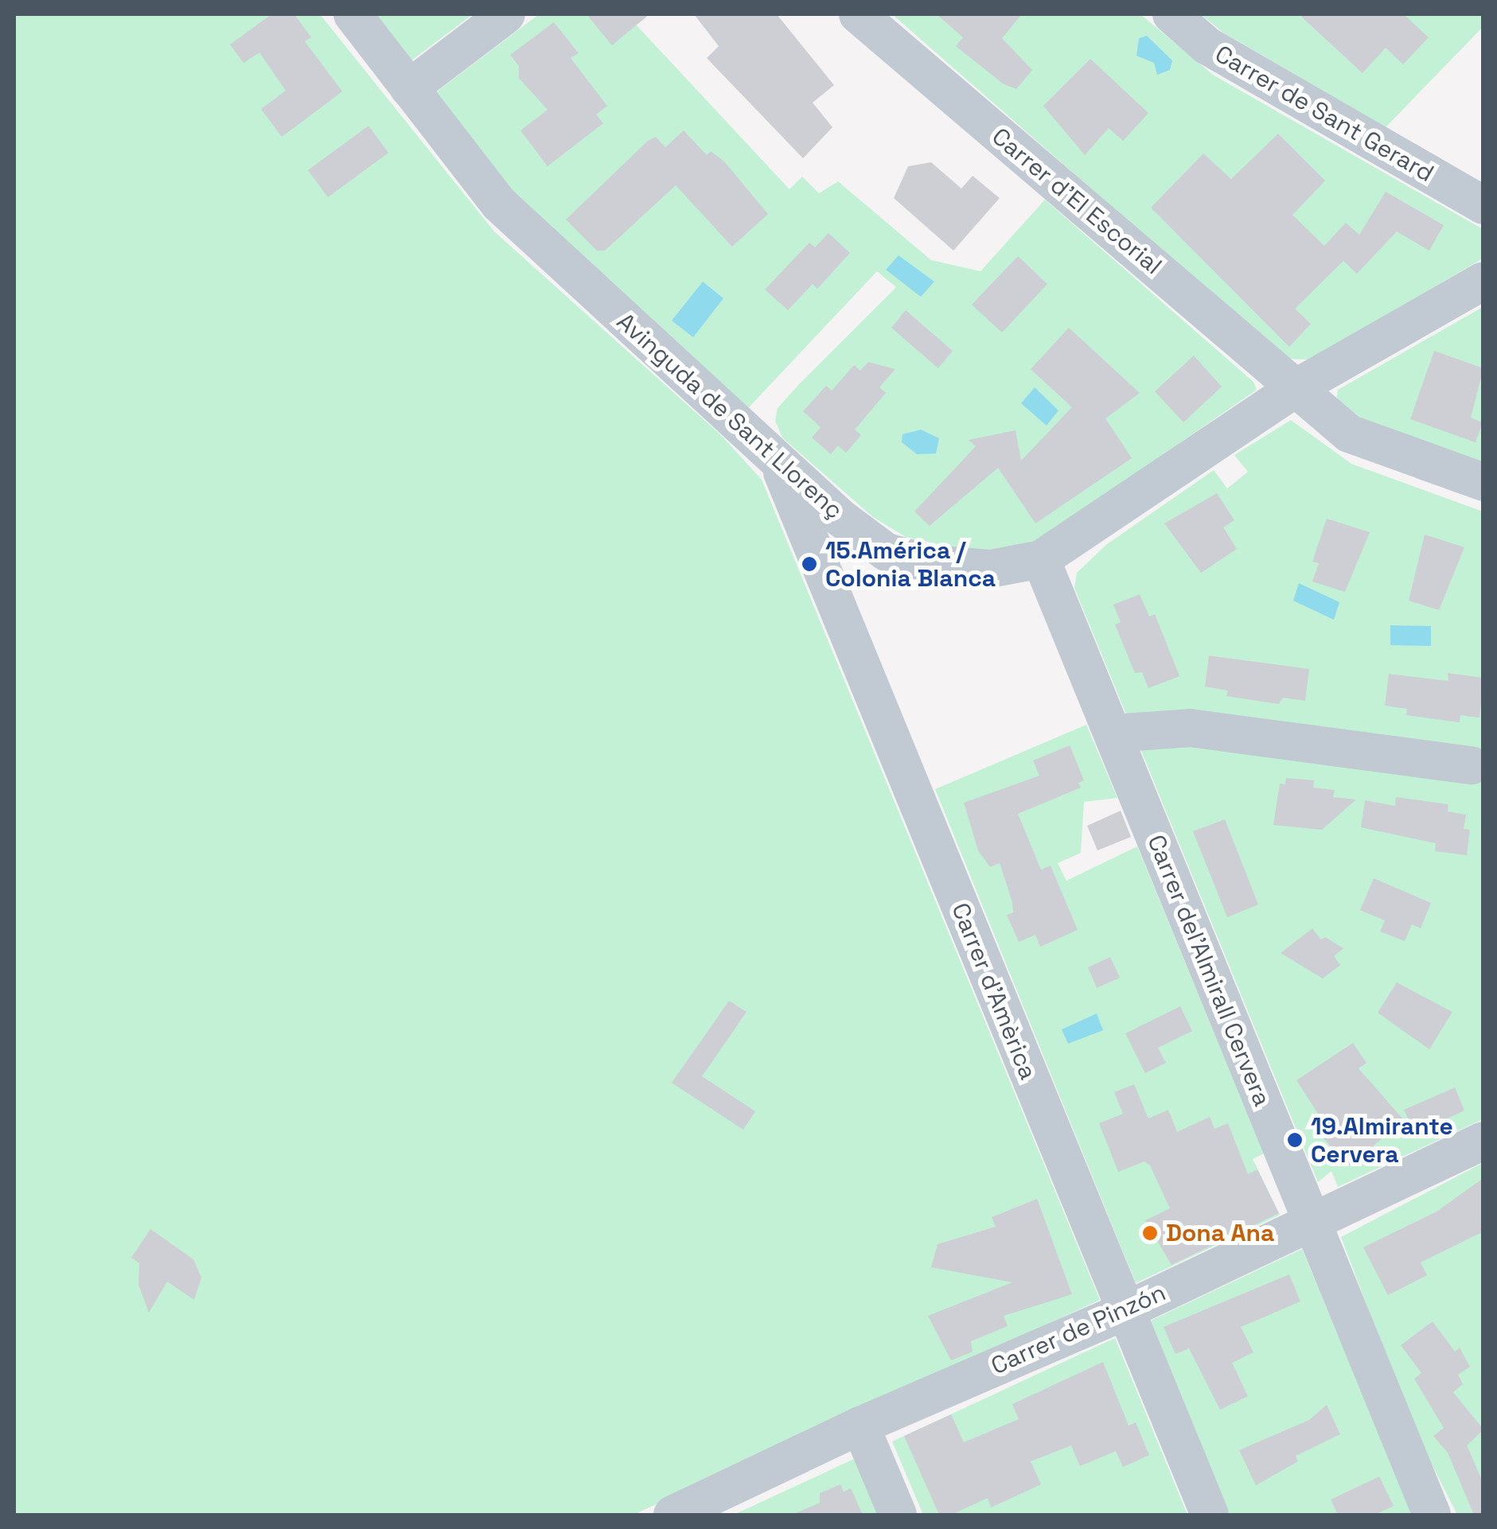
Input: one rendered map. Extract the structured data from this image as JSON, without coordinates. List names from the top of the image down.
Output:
{
  "streets": {
    "street": [
      "Carrer de Sant Gerard",
      "Carrer d'El Escorial",
      "Avinguda de Sant Llorenç",
      "Carrer del'Almirall Cervera",
      "Carrer d'Amèrica",
      "Carrer de Pinzón"
    ]
  },
  "crossings": [
    ["Carrer d'El Escorial", "Avinguda de Sant Llorenç"],
    ["Avinguda de Sant Llorenç", "Carrer del'Almirall Cervera"],
    ["Avinguda de Sant Llorenç", "Carrer d'Amèrica"],
    ["Carrer del'Almirall Cervera", "Carrer de Pinzón"],
    ["Carrer d'Amèrica", "Carrer de Pinzón"]
  ],
  "places": ["15.América / Colonia Blanca", "19.Almirante Cervera", "Dona Ana"]
}
